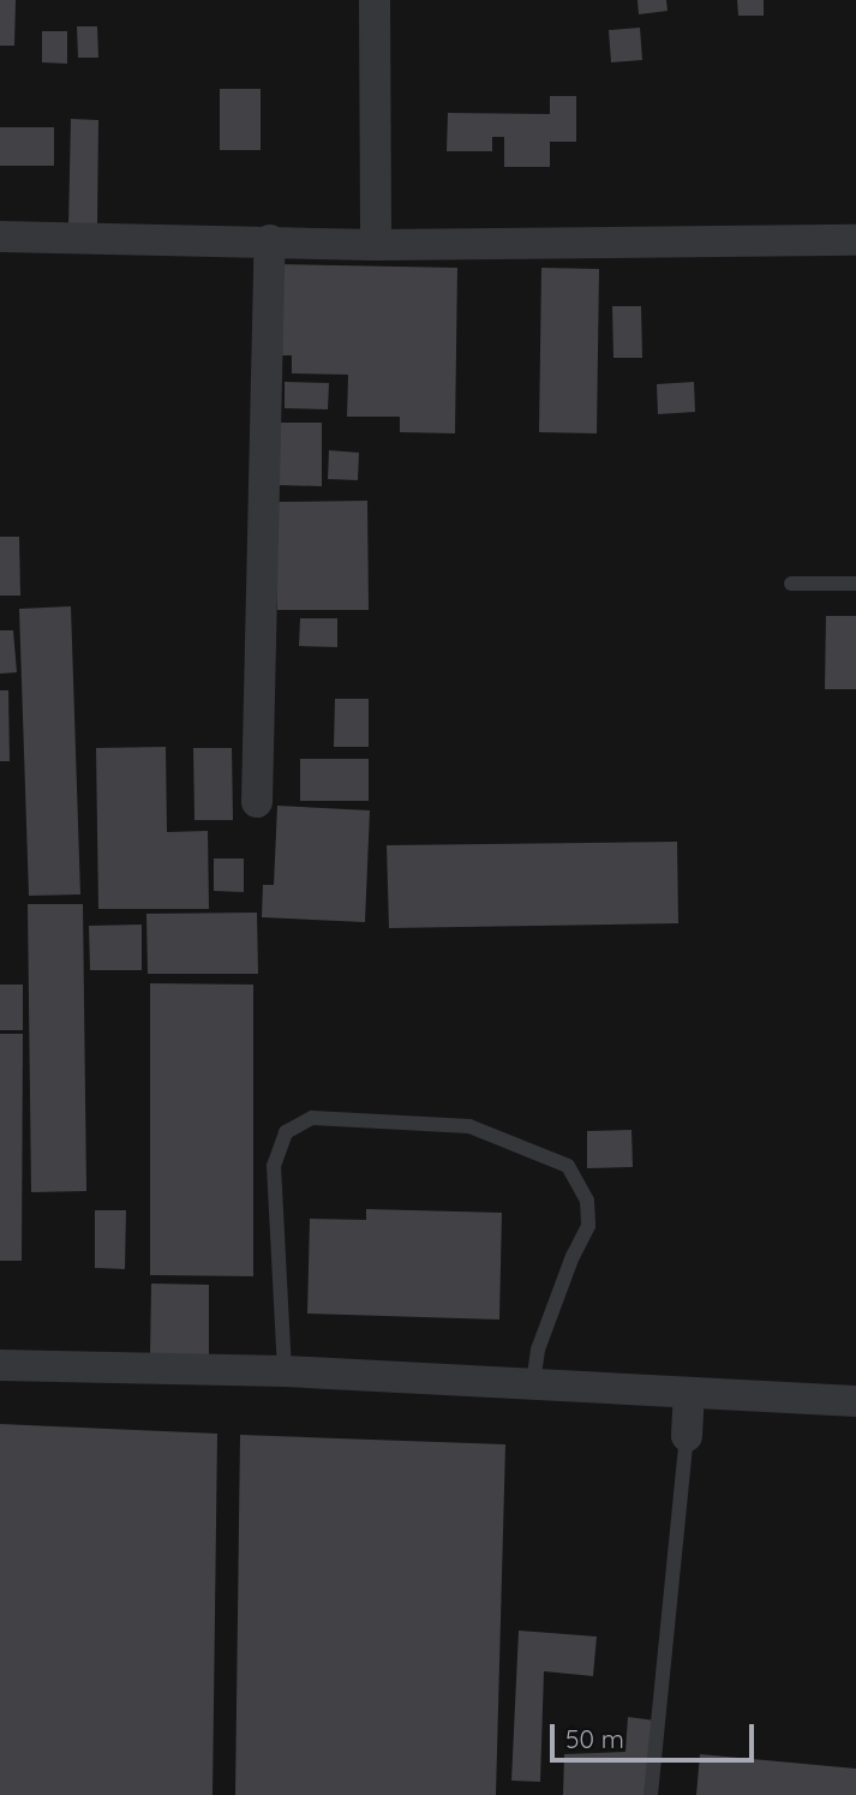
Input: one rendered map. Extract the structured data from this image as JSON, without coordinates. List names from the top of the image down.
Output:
{
  "scale_bar": "50 m"
}
